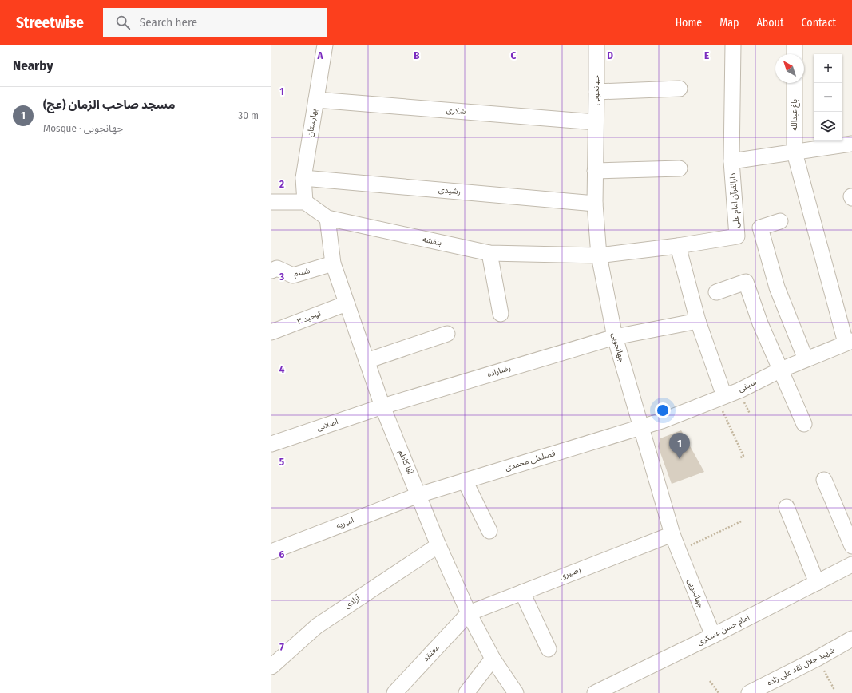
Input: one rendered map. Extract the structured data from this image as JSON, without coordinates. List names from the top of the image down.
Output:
{
  "streets": {
    "street": [
      "جهانجویی",
      "شکری",
      "باغ عبدالله",
      "بهارستان",
      "رشیدی",
      "دارالقرآن امام علی",
      "بنفشه",
      "شبنم",
      "توحید ۳",
      "رضازاده",
      "سیفی",
      "اصلانی",
      "فضلعلی محمدی",
      "آقا کاظم",
      "امیریه",
      "بصیری",
      "آزادی",
      "امام حسن عسکری",
      "معتقد",
      "شهید جلال نقد علی زاده"
    ]
  },
  "crossings": [
    ["جهانجویی", "شکری"],
    ["جهانجویی", "رشیدی"],
    ["جهانجویی", "دارالقرآن امام علی"],
    ["جهانجویی", "بنفشه"],
    ["جهانجویی", "رضازاده"],
    ["جهانجویی", "سیفی"],
    ["جهانجویی", "فضلعلی محمدی"],
    ["جهانجویی", "بصیری"],
    ["جهانجویی", "امام حسن عسکری"],
    ["شکری", "بهارستان"],
    ["باغ عبدالله", "سیفی"],
    ["بهارستان", "رشیدی"],
    ["بهارستان", "بنفشه"],
    ["دارالقرآن امام علی", "بنفشه"],
    ["بنفشه", "آقا کاظم"],
    ["شبنم", "آقا کاظم"],
    ["توحید ۳", "آقا کاظم"],
    ["رضازاده", "اصلانی"],
    ["رضازاده", "آقا کاظم"],
    ["سیفی", "فضلعلی محمدی"],
    ["اصلانی", "آقا کاظم"],
    ["فضلعلی محمدی", "آقا کاظم"],
    ["فضلعلی محمدی", "امیریه"],
    ["آقا کاظم", "امیریه"],
    ["آقا کاظم", "بصیری"],
    ["آقا کاظم", "آزادی"],
    ["آقا کاظم", "معتقد"],
    ["بصیری", "معتقد"]
  ],
  "north": "top left",
  "page": {
    "header": "Streetwise",
    "search": "Search here",
    "nav": [
      "Home",
      "Map",
      "About",
      "Contact"
    ],
    "heading": "Nearby",
    "map_buttons": ["+", "−"],
    "list": [
      {
        "mark": "1",
        "name": "مسجد صاحب الزمان (عج)",
        "note": "Mosque · جهانجویی",
        "value": "30 m"
      }
    ],
    "pins": "1"
  },
  "grid": {
    "columns": [
      "A",
      "B",
      "C",
      "D",
      "E"
    ],
    "rows": [
      "1",
      "2",
      "3",
      "4",
      "5",
      "6",
      "7"
    ]
  }
}
